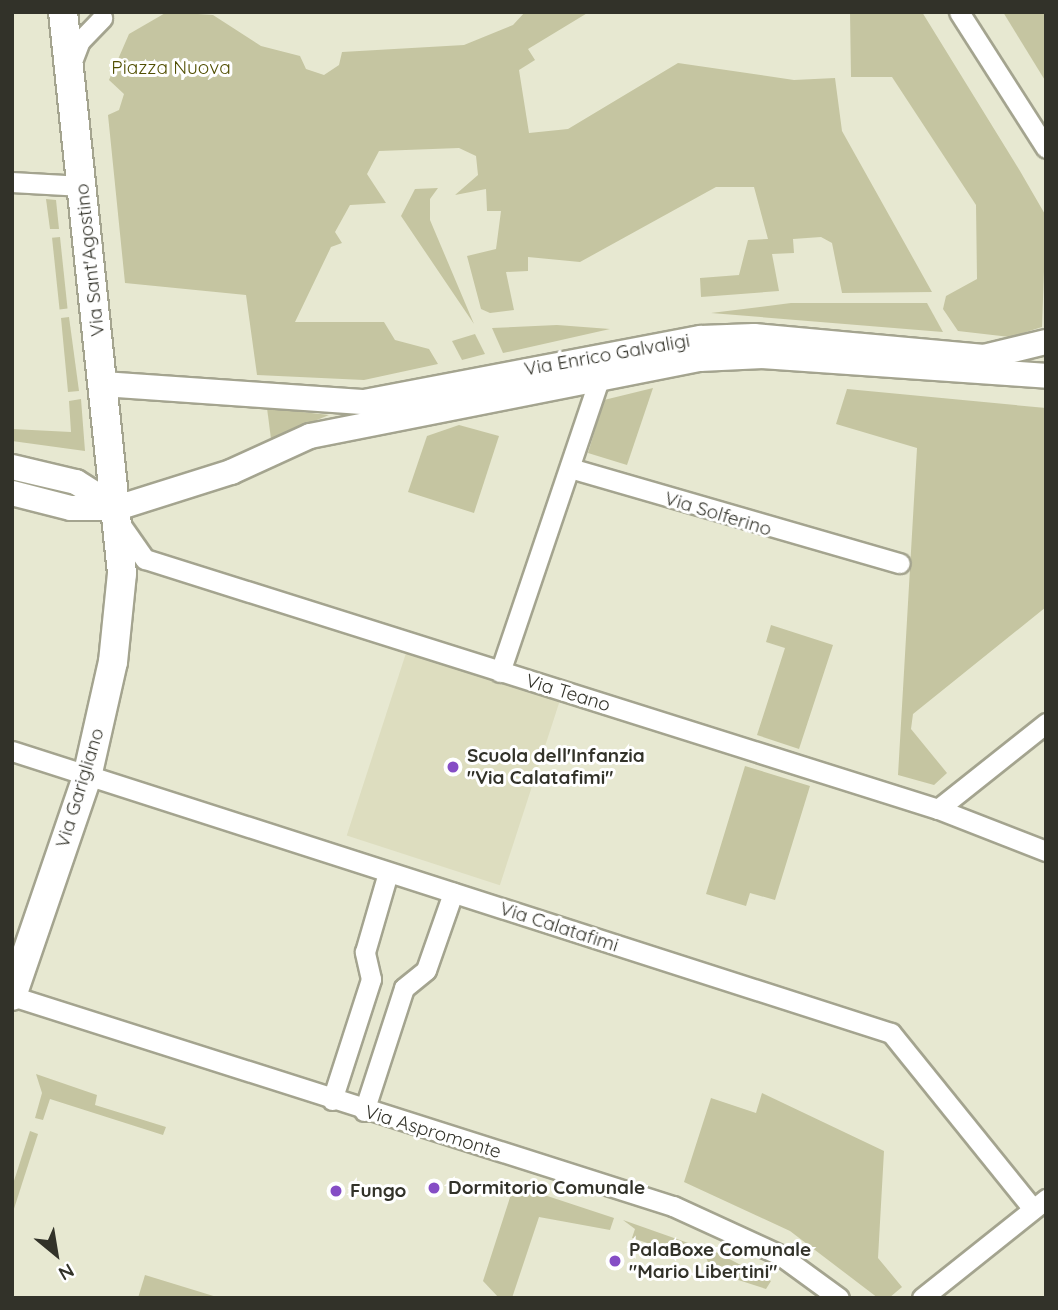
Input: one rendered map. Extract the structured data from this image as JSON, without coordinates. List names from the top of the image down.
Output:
{
  "streets": {
    "main road": ["Via Sant'Agostino", "Via Garigliano"],
    "street": [
      "Via Enrico Galvaligi",
      "Via Solferino",
      "Via Teano",
      "Via Calatafimi",
      "Via Aspromonte"
    ]
  },
  "crossings": [
    ["Via Sant'Agostino", "Via Enrico Galvaligi"],
    ["Via Sant'Agostino", "Via Garigliano"],
    ["Via Enrico Galvaligi", "Via Garigliano"],
    ["Via Teano", "Via Garigliano"],
    ["Via Garigliano", "Via Calatafimi"],
    ["Via Garigliano", "Via Aspromonte"]
  ],
  "parks": ["Piazza Nuova"],
  "places": [
    "Scuola dell'Infanzia \"Via Calatafimi\"",
    "Dormitorio Comunale",
    "Fungo",
    "PalaBoxe Comunale \"Mario Libertini\""
  ],
  "north": "bottom right"
}
